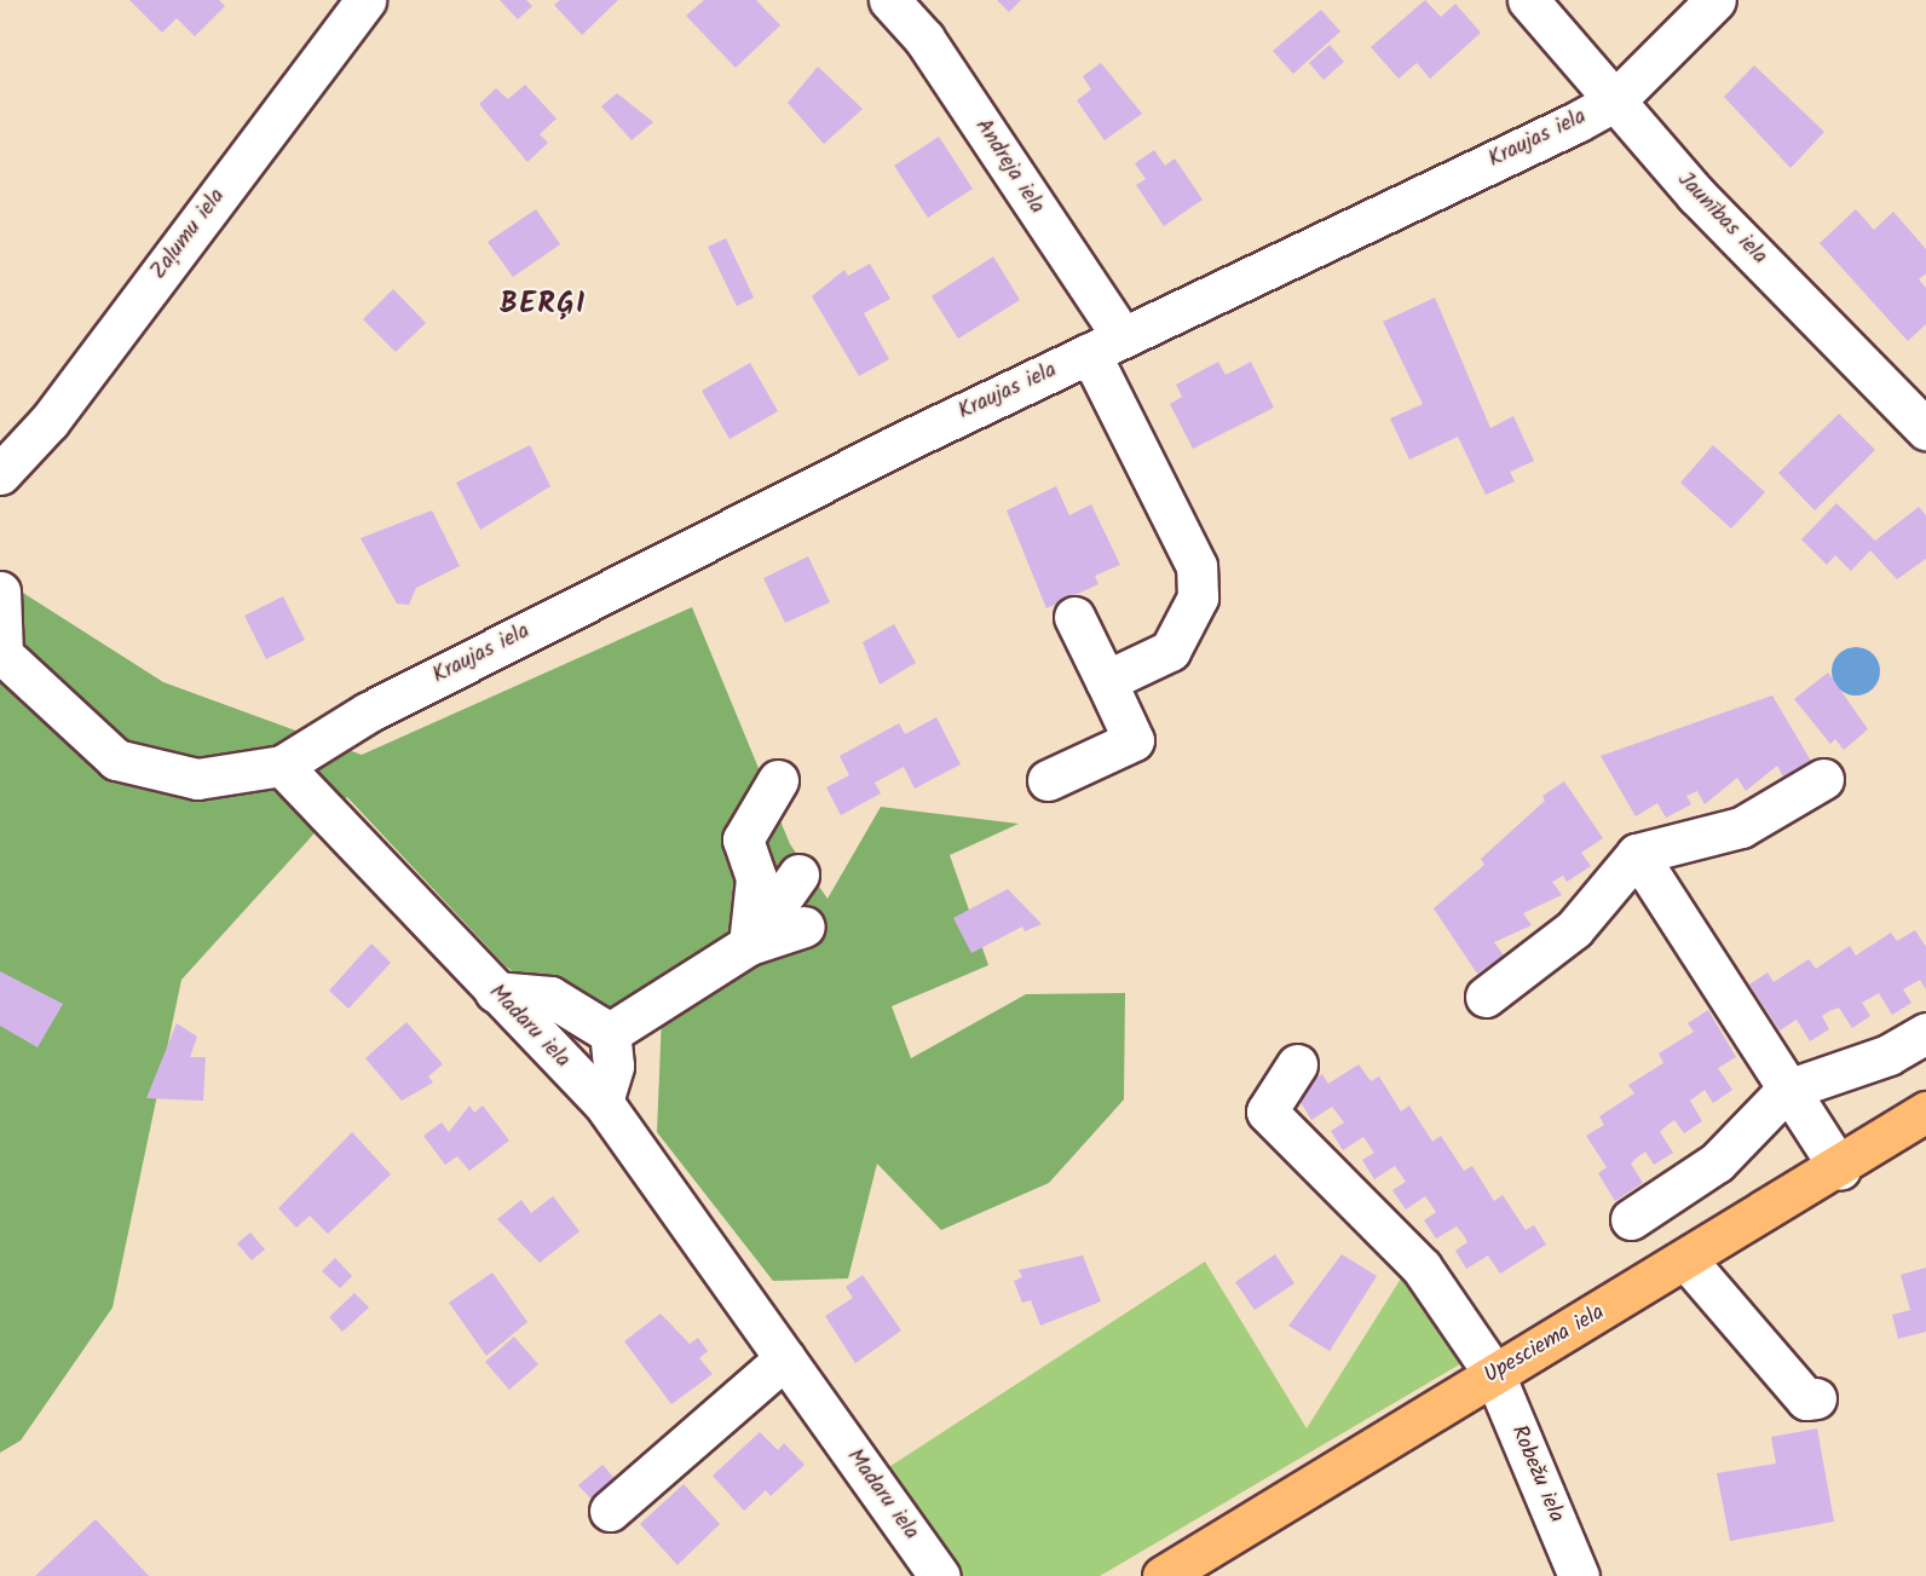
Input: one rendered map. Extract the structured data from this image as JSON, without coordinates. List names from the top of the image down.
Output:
{
  "streets": {
    "main road": ["Upesciema iela"],
    "street": [
      "Kraujas iela",
      "Andreja iela",
      "Jaunības iela",
      "Zaļumu iela",
      "Madaru iela",
      "Robežu iela"
    ]
  },
  "crossings": [
    ["Kraujas iela", "Andreja iela"],
    ["Kraujas iela", "Jaunības iela"],
    ["Kraujas iela", "Madaru iela"],
    ["Upesciema iela", "Robežu iela"]
  ],
  "districts": ["BERĢI"]
}
